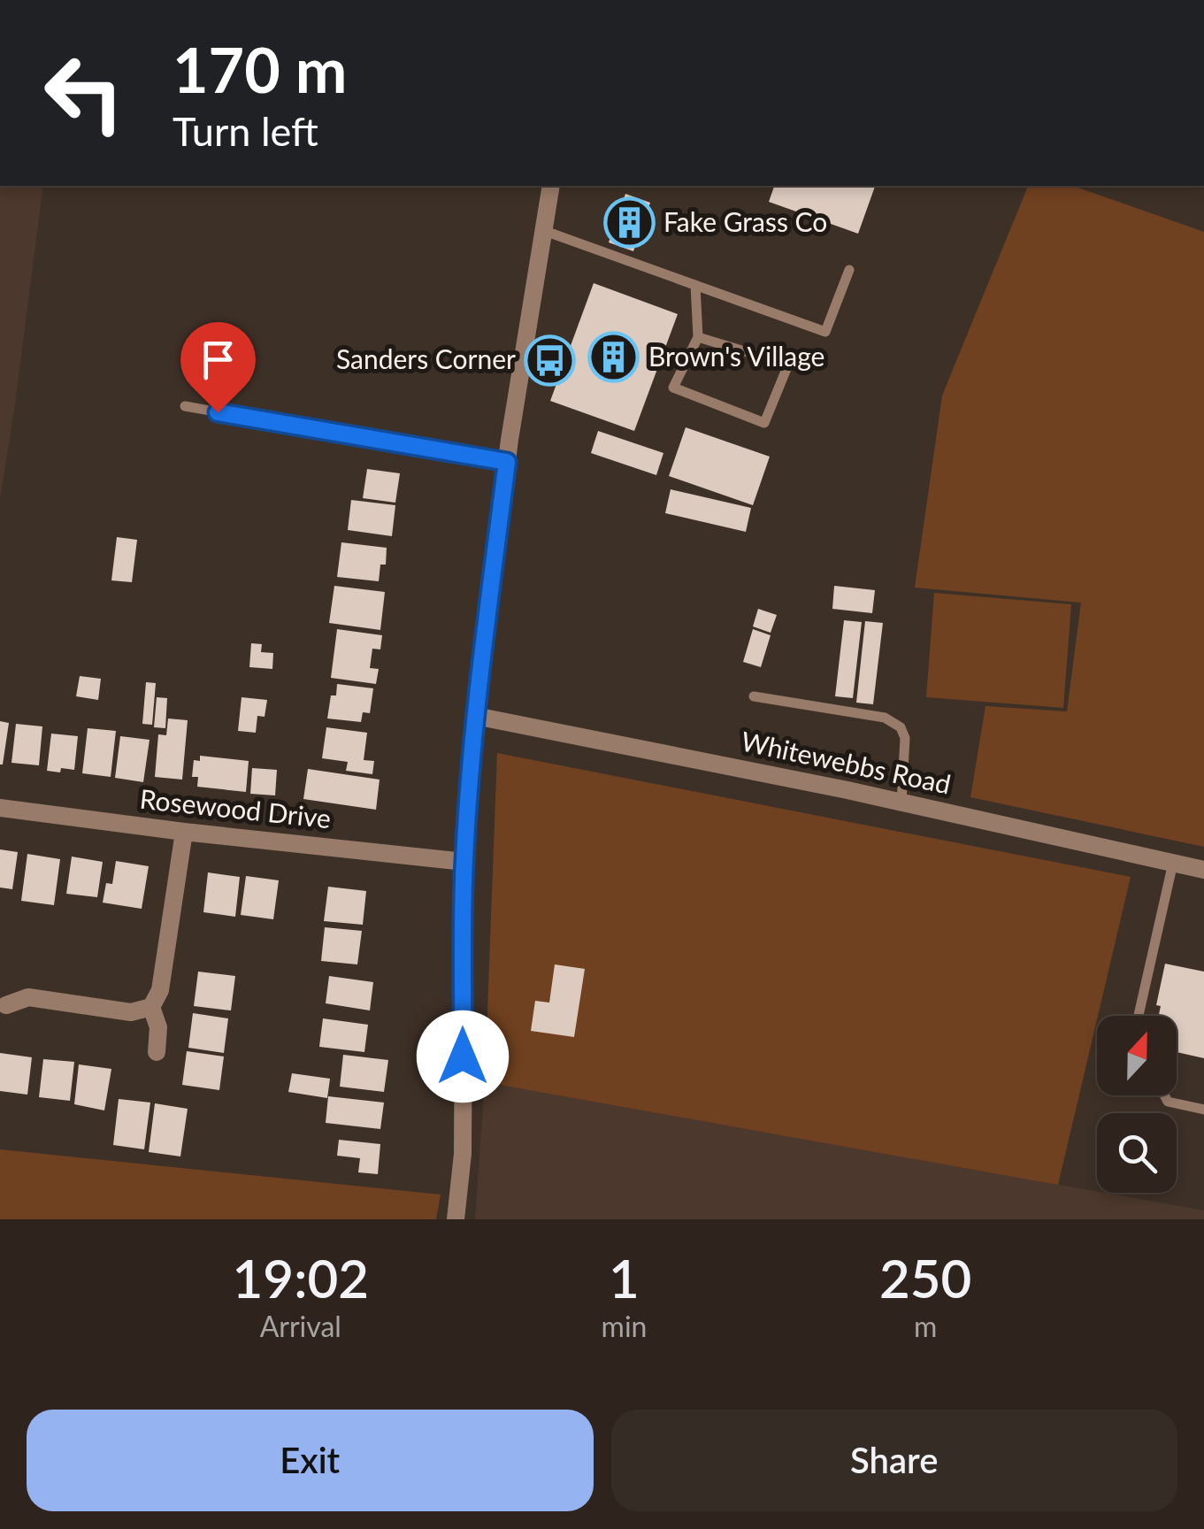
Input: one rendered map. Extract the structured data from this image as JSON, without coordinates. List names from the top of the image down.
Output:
{
  "streets": {
    "street": ["Whitewebbs Road", "Rosewood Drive"]
  },
  "places": {
    "building": ["Fake Grass Co", "Brown's Village"],
    "bus stop": ["Sanders Corner"]
  },
  "north": "top",
  "page": {
    "turn": ["170 m", "Turn left"],
    "eta": [
      "19:02",
      "Arrival",
      "1",
      "min",
      "250",
      "m"
    ],
    "buttons": ["Exit", "Share"]
  }
}
